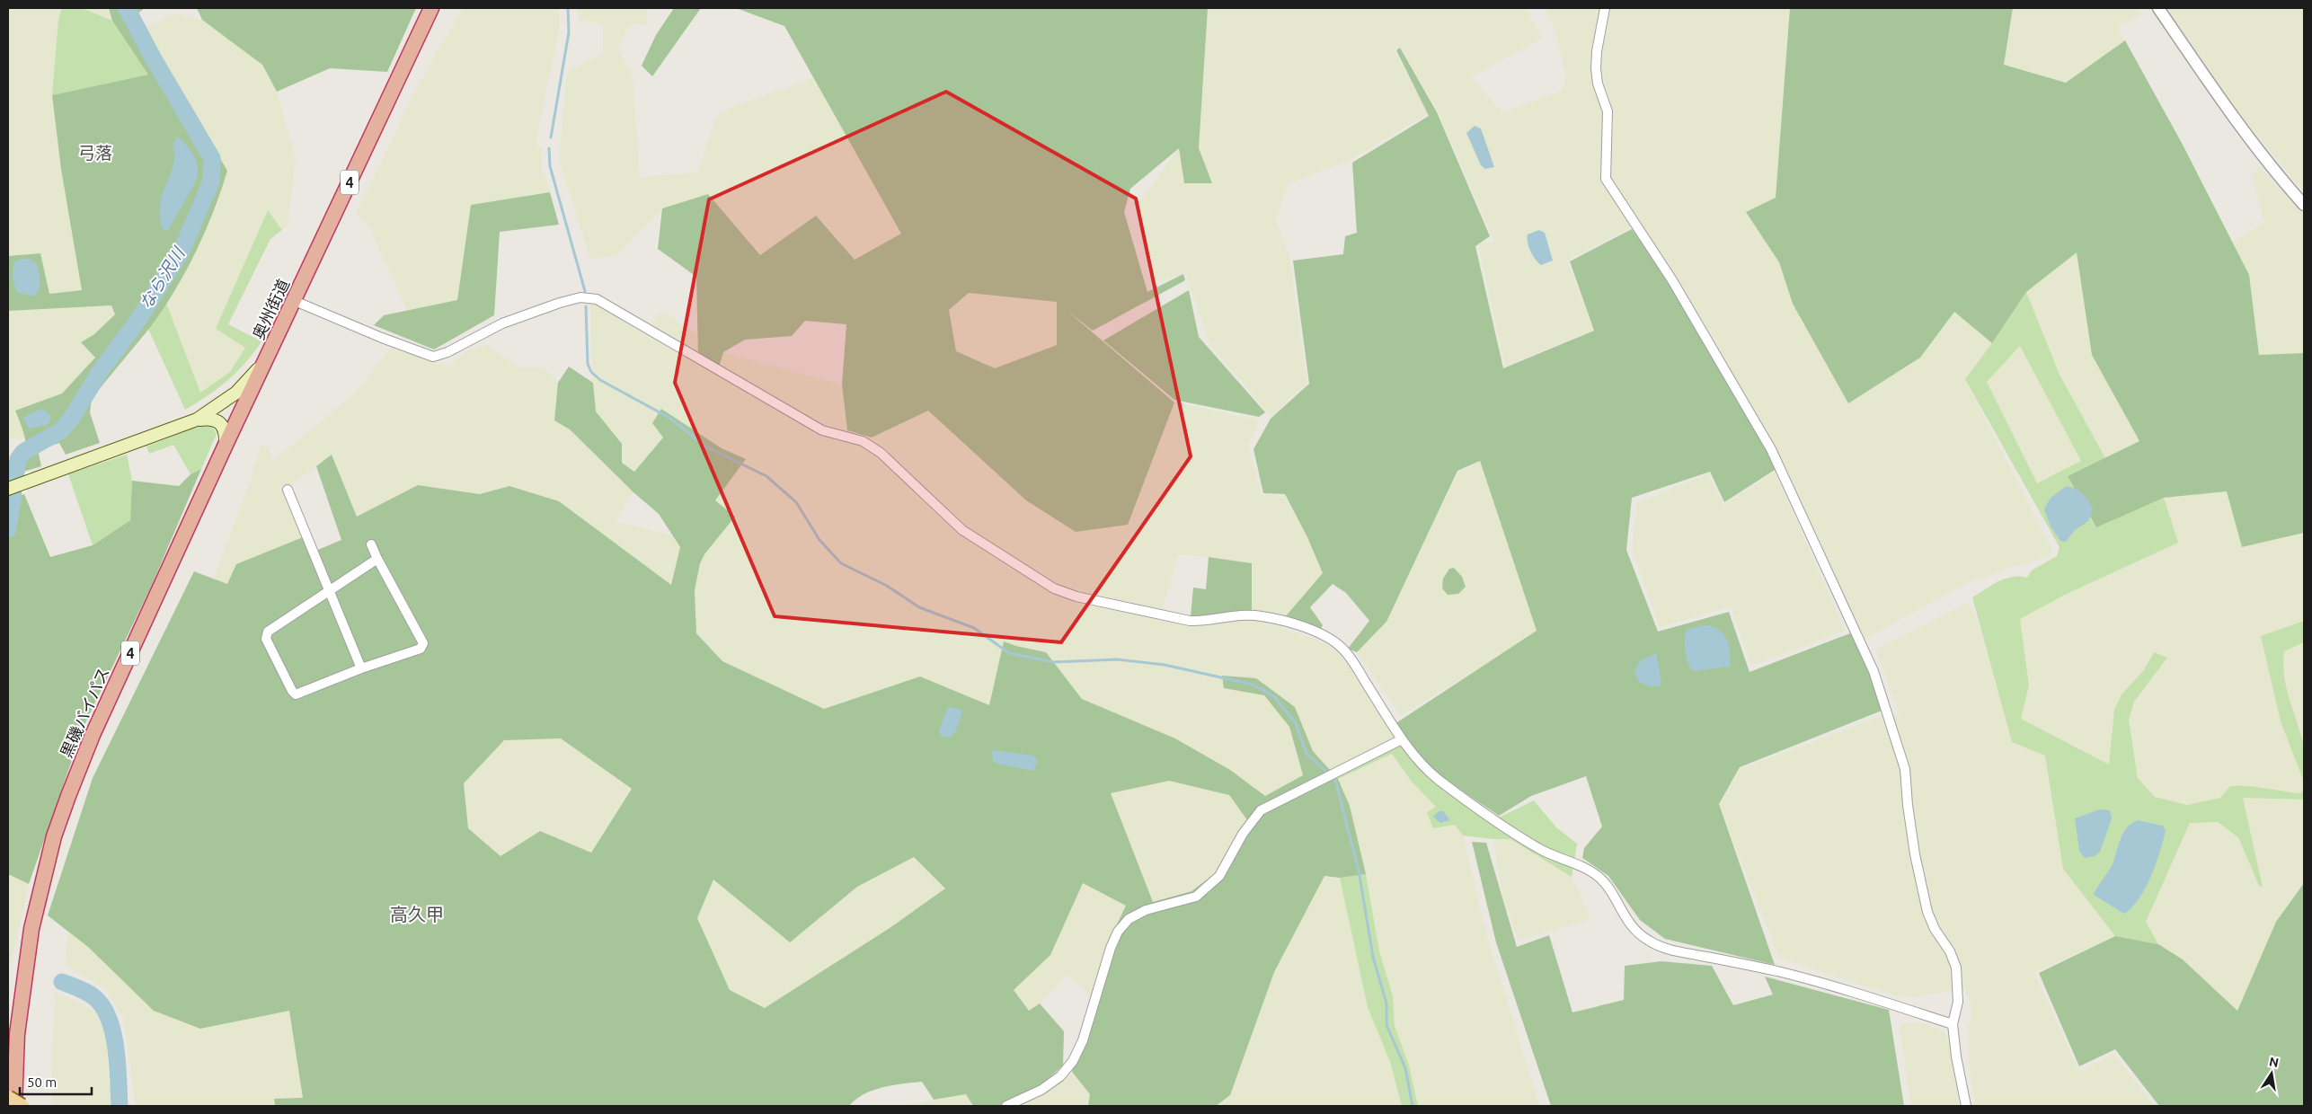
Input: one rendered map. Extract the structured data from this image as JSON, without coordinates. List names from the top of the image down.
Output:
{
  "streets": {
    "highway": ["4", "奥州街道", "黒磯バイパス"]
  },
  "crossings": [
    ["奥州街道", "黒磯バイパス"]
  ],
  "districts": ["弓落", "高久甲"],
  "water": ["なら沢川"],
  "scale_bar": "50 m",
  "north": "top"
}
